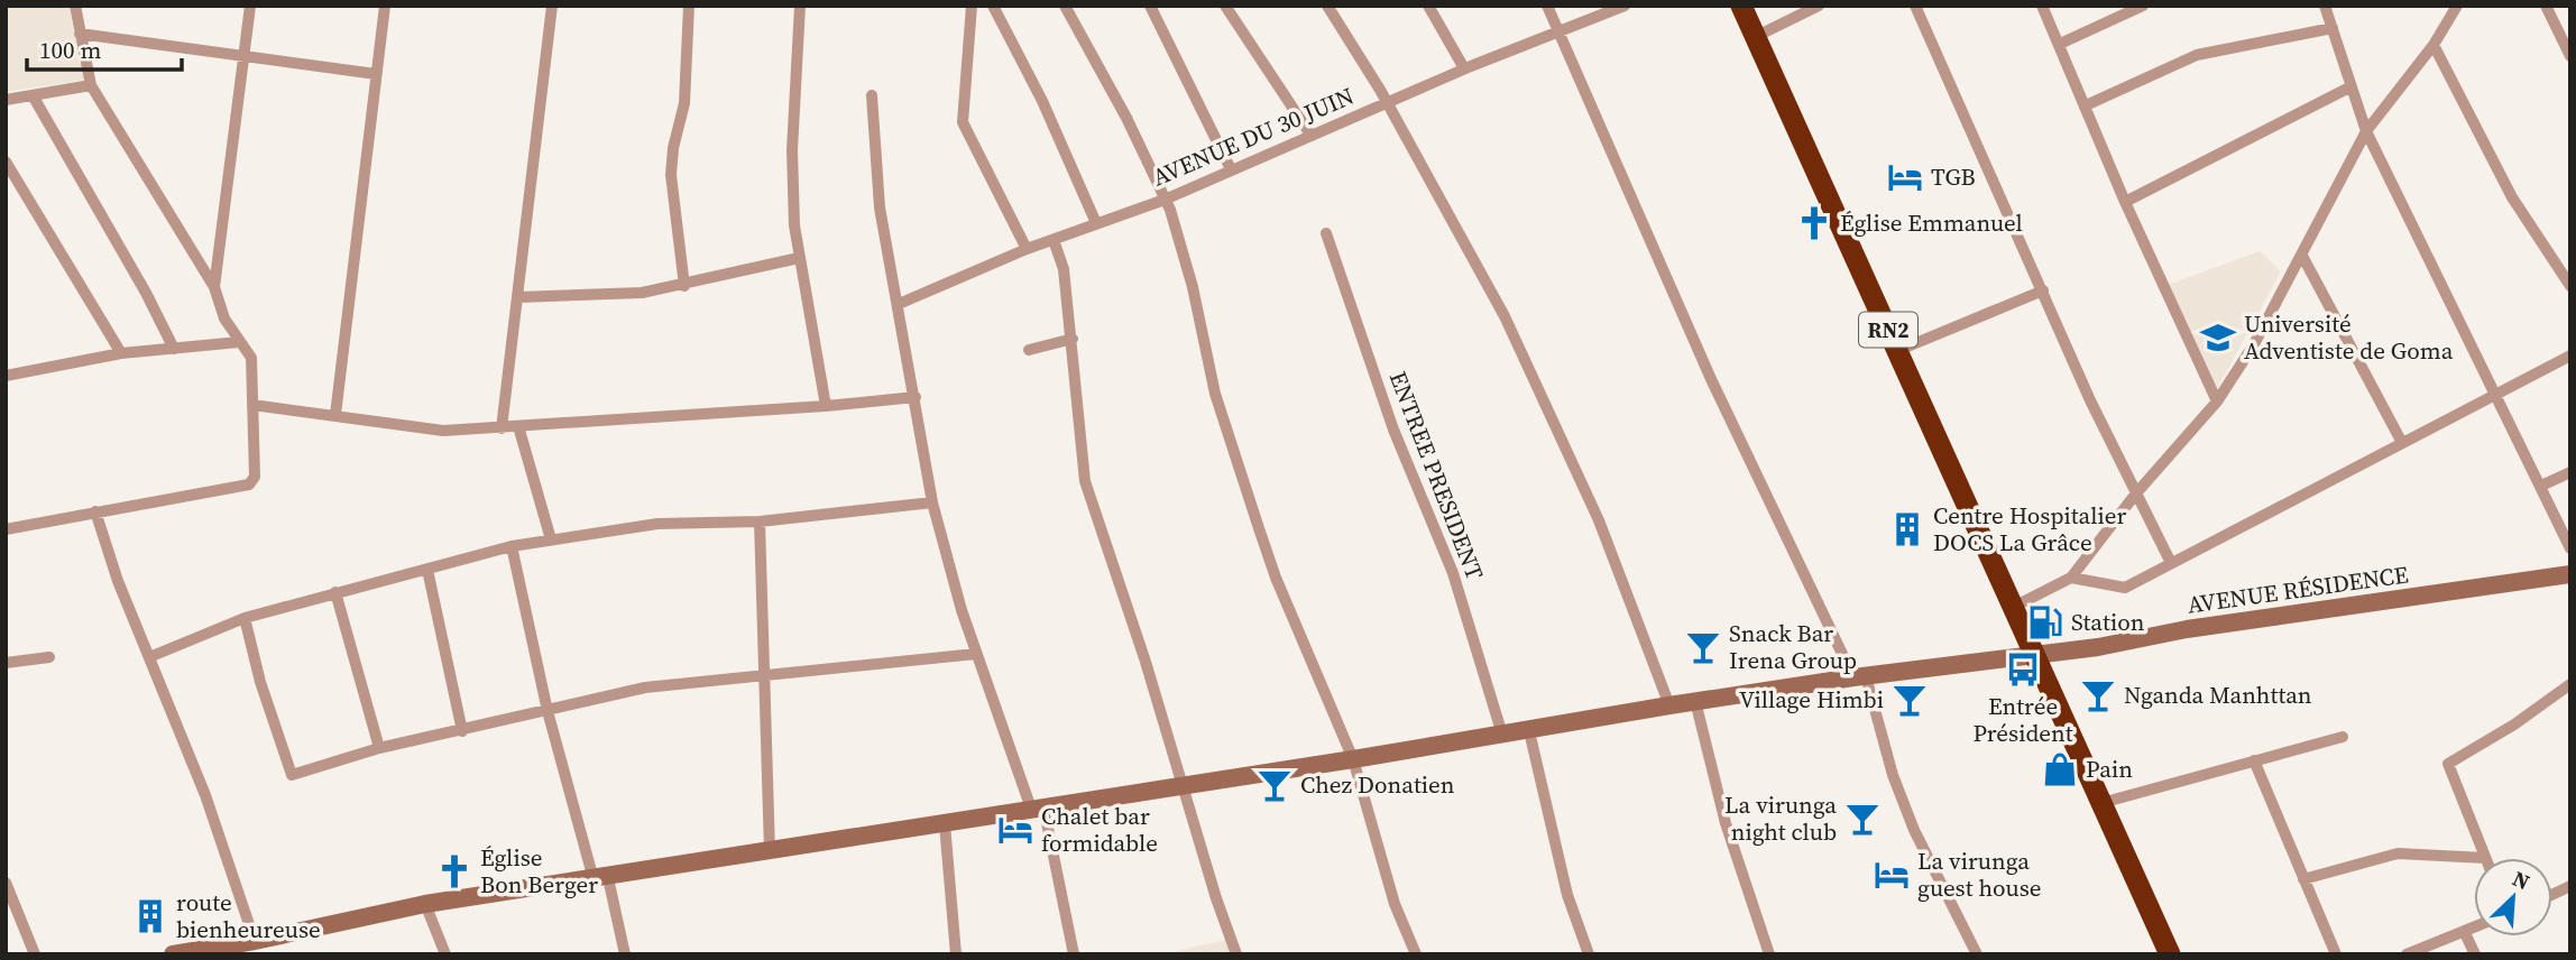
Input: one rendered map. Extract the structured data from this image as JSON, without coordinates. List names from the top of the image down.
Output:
{
  "streets": {
    "highway": ["RN2"],
    "street": ["AVENUE DU 30 JUIN", "ENTREE PRESIDENT", "AVENUE RÉSIDENCE"]
  },
  "crossings": [
    ["RN2", "AVENUE RÉSIDENCE"],
    ["ENTREE PRESIDENT", "AVENUE RÉSIDENCE"]
  ],
  "places": {
    "hotel": ["TGB", "Chalet bar formidable", "La virunga guest house"],
    "church": ["Église Emmanuel", "Église Bon Berger"],
    "school or university": ["Université Adventiste de Goma"],
    "building": ["Centre Hospitalier DOCS La Grâce", "route bienheureuse"],
    "fuel station": ["Station"],
    "bar": [
      "Snack Bar Irena Group",
      "Nganda Manhttan",
      "Village Himbi",
      "Chez Donatien",
      "La virunga night club"
    ],
    "bus stop": ["Entrée Président"],
    "shop": ["Pain"]
  },
  "scale_bar": "100 m",
  "north": "top right"
}
